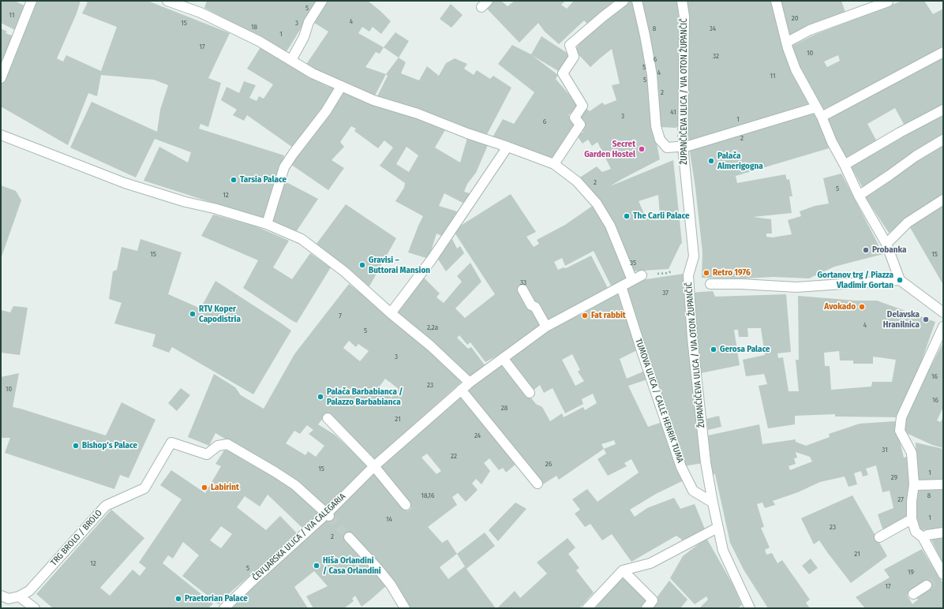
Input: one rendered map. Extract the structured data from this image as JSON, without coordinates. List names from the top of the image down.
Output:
{
  "streets": {
    "street": [
      "ŽUPANČIČEVA ULICA / VIA OTON ŽUPANČIČ",
      "TUMOVA ULICA / CALLE HENRIK TUMA",
      "ČEVLJARSKA ULICA / VIA CALEGARIA",
      "TRG BROLO / BROLO"
    ]
  },
  "crossings": [
    ["ŽUPANČIČEVA ULICA / VIA OTON ŽUPANČIČ", "TUMOVA ULICA / CALLE HENRIK TUMA"],
    ["TUMOVA ULICA / CALLE HENRIK TUMA", "ČEVLJARSKA ULICA / VIA CALEGARIA"],
    ["ČEVLJARSKA ULICA / VIA CALEGARIA", "TRG BROLO / BROLO"]
  ],
  "places": [
    "Secret Garden Hostel",
    "Palača Almerigogna",
    "Tarsia Palace",
    "The Carli Palace",
    "Probanka",
    "Gravisi – Buttorai Mansion",
    "Retro 1976",
    "Gortanov trg / Piazza Vladimir Gortan",
    "Avokado",
    "RTV Koper Capodistria",
    "Fat rabbit",
    "Delavska Hranilnica",
    "Gerosa Palace",
    "Palača Barbabianca / Palazzo Barbabianca",
    "Bishop's Palace",
    "Labirint",
    "Hiša Orlandini / Casa Orlandini",
    "Praetorian Palace"
  ],
  "house_numbers": [
    "5",
    "11",
    "20",
    "4",
    "15",
    "3",
    "18",
    "8",
    "34",
    "1",
    "17",
    "10",
    "32",
    "6",
    "5",
    "4",
    "11",
    "5",
    "2",
    "41",
    "3",
    "1",
    "6",
    "2",
    "2",
    "5",
    "12",
    "15",
    "15",
    "35",
    "33",
    "37",
    "7",
    "4",
    "2,2a",
    "5",
    "3",
    "16",
    "23",
    "10",
    "16",
    "28",
    "21",
    "24",
    "31",
    "22",
    "26",
    "15",
    "1",
    "29",
    "18,16",
    "8",
    "27",
    "1",
    "14",
    "23",
    "2",
    "21",
    "12",
    "5",
    "19",
    "17"
  ]
}
